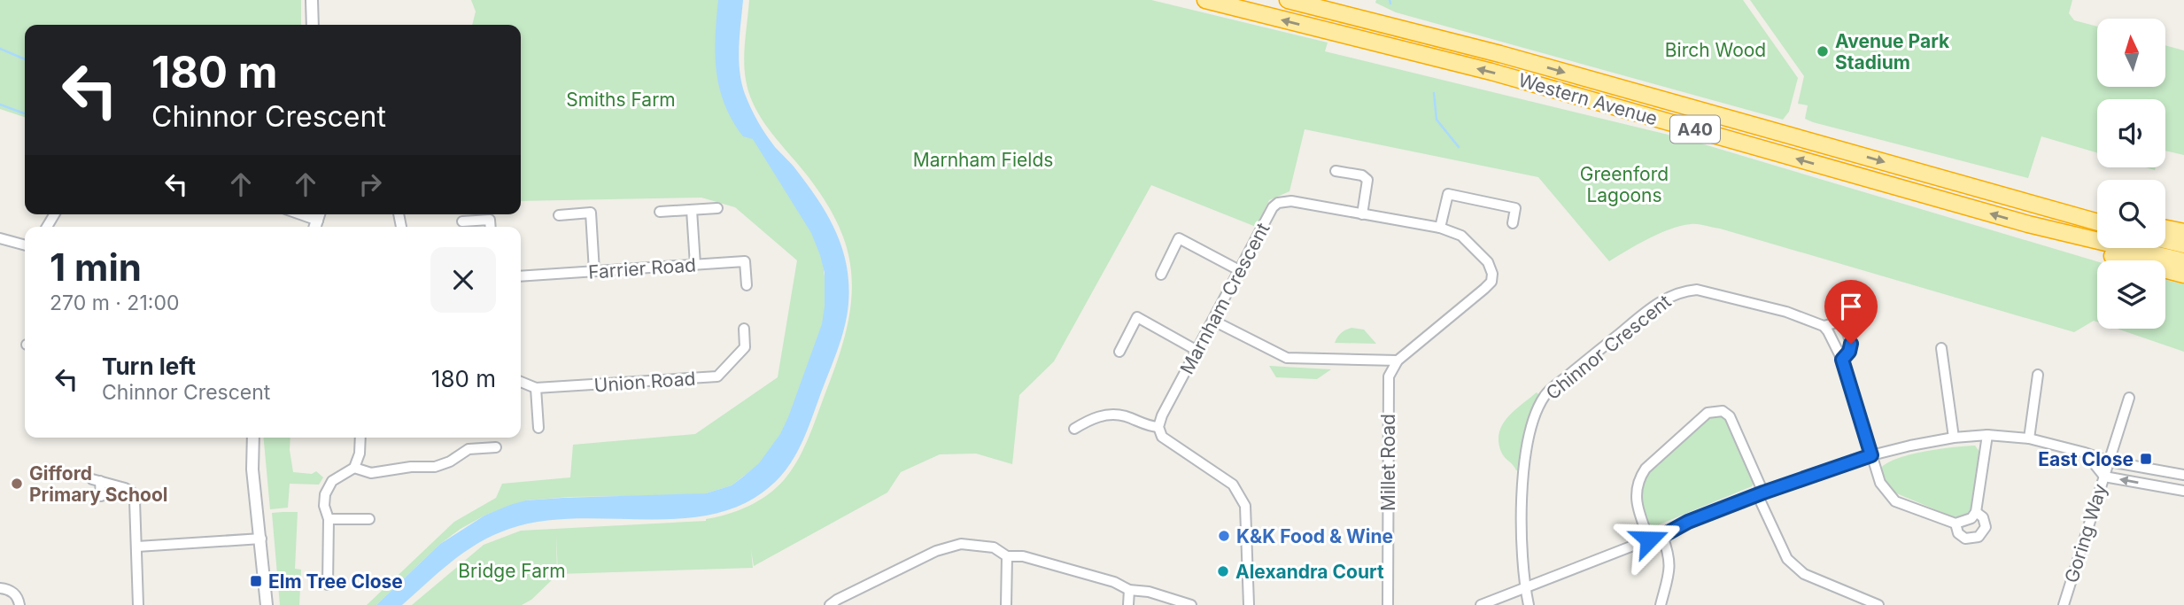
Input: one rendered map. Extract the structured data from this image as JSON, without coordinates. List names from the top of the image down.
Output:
{
  "streets": {
    "highway": ["Western Avenue", "A40"],
    "street": [
      "Farrier Road",
      "Marnham Crescent",
      "Chinnor Crescent",
      "Union Road",
      "Millet Road",
      "Goring Way"
    ]
  },
  "crossings": [
    ["Western Avenue", "A40"],
    ["Marnham Crescent", "Millet Road"]
  ],
  "parks": [
    "Birch Wood",
    "Smiths Farm",
    "Marnham Fields",
    "Greenford Lagoons",
    "Bridge Farm"
  ],
  "places": {
    "other": [
      "Avenue Park Stadium",
      "Gifford Primary School",
      "K&K Food & Wine",
      "Alexandra Court"
    ],
    "transit": ["East Close", "Elm Tree Close"]
  },
  "north": "top",
  "page": {
    "turn": ["180 m", "Chinnor Crescent"],
    "heading": ["1 min", "270 m · 21:00"],
    "list": [
      {
        "name": "Turn left",
        "note": "Chinnor Crescent",
        "value": "180 m"
      }
    ]
  }
}
